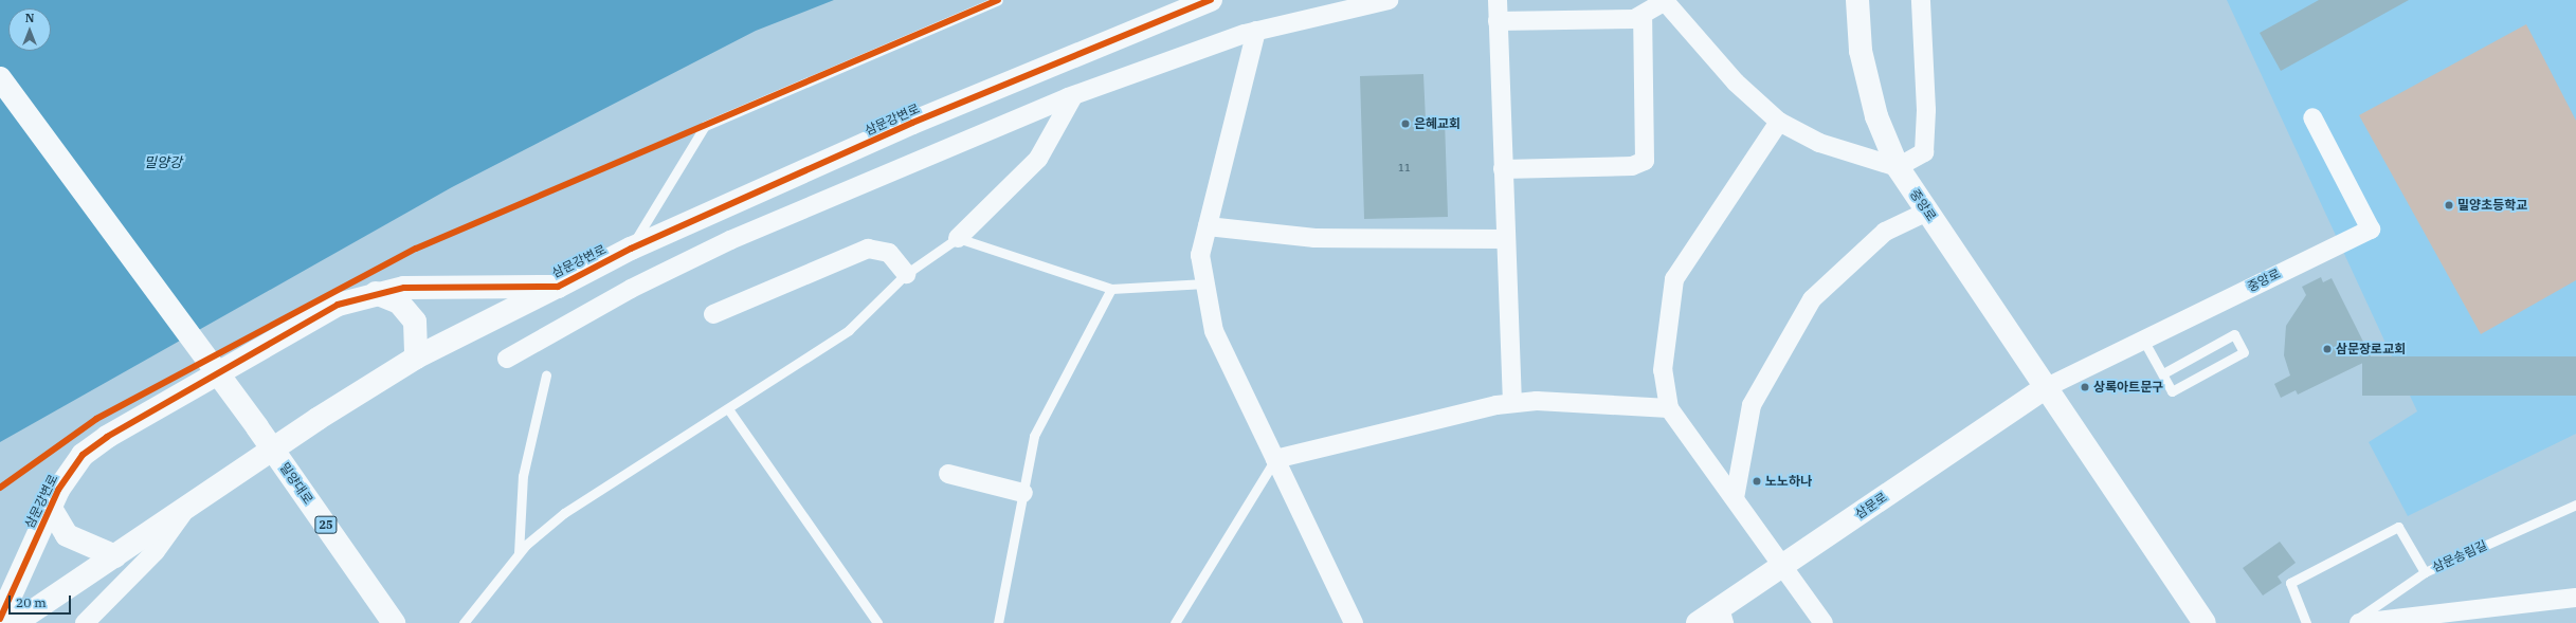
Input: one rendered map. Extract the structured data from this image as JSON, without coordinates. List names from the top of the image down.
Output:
{
  "streets": {
    "street": [
      "삼문강변로",
      "중앙로",
      "밀양대로",
      "삼문로",
      "25"
    ],
    "lane": ["삼문송림길"]
  },
  "crossings": [
    ["중앙로", "삼문로"]
  ],
  "water": ["밀양강"],
  "places": [
    "은혜교회",
    "밀양초등학교",
    "삼문장로교회",
    "상록아트문구",
    "노노하나"
  ],
  "house_numbers": ["11"],
  "scale_bar": "20 m",
  "north": "top"
}
